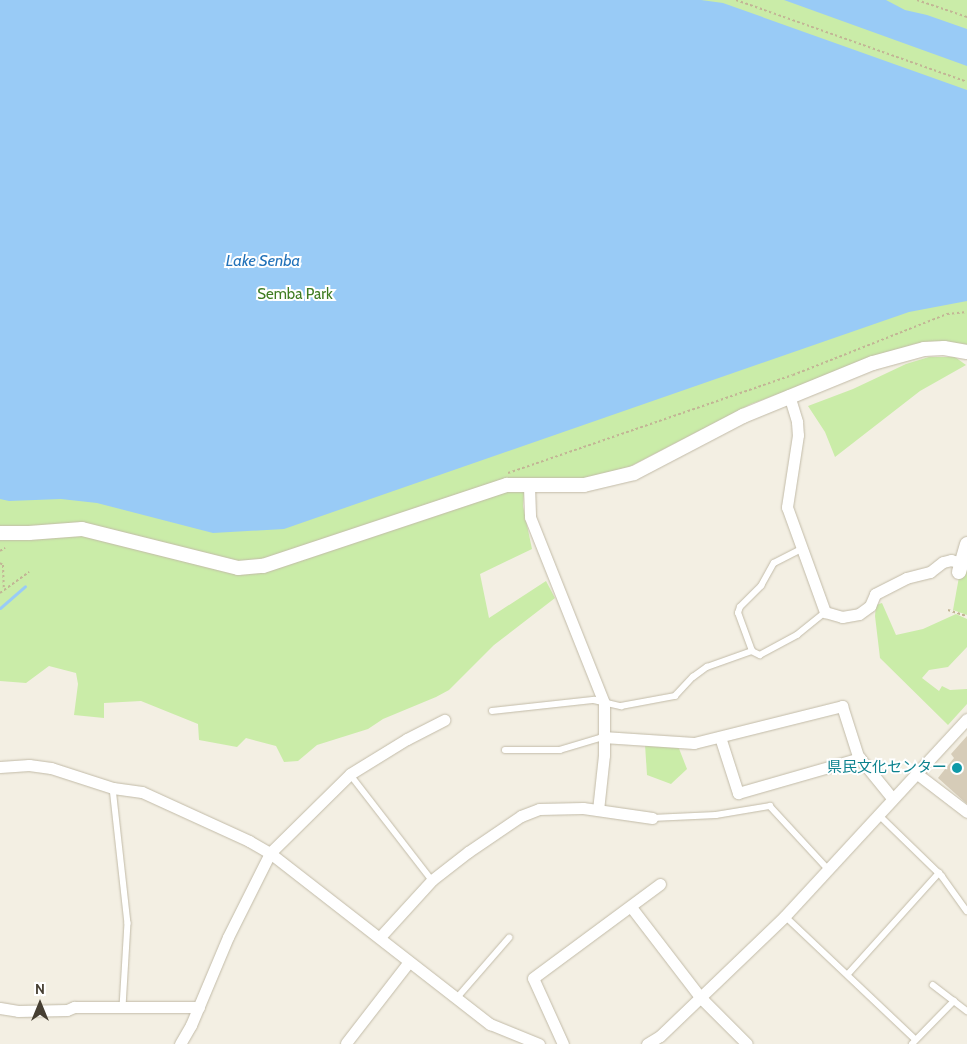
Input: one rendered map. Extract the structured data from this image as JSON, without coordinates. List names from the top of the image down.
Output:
{
  "water": ["Lake Senba"],
  "parks": ["Semba Park"],
  "places": ["県民文化センター"],
  "north": "top"
}
